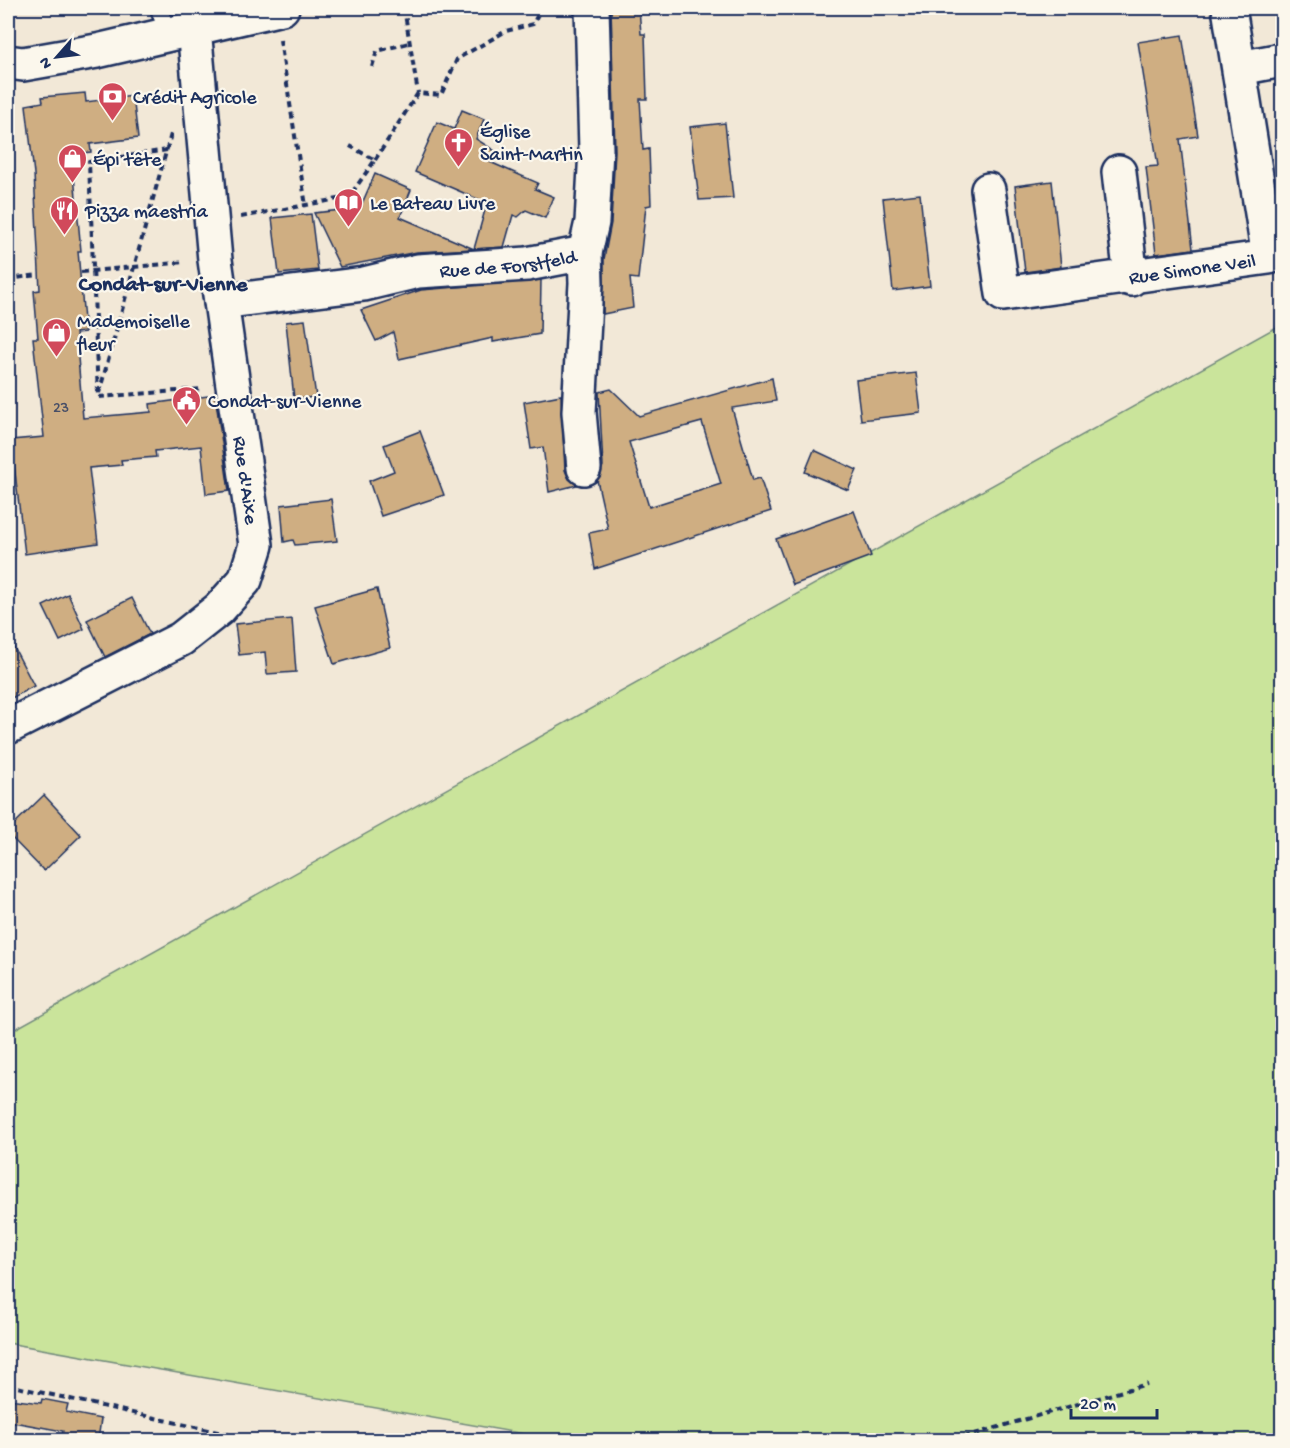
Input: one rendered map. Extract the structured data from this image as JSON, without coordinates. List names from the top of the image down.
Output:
{
  "streets": {
    "street": ["Rue de Forstfeld", "Rue Simone Veil", "Rue d'Aixe"]
  },
  "crossings": [
    ["Rue de Forstfeld", "Rue d'Aixe"]
  ],
  "districts": ["Condat-sur-Vienne"],
  "places": {
    "bank": ["Crédit Agricole"],
    "church": ["Église Saint-Martin"],
    "shop": ["Épi tête", "Mademoiselle fleur"],
    "library": ["Le Bateau Livre"],
    "restaurant": ["Pizza maestria"],
    "public building": ["Condat-sur-Vienne"]
  },
  "house_numbers": ["23"],
  "scale_bar": "20 m",
  "north": "bottom left"
}
